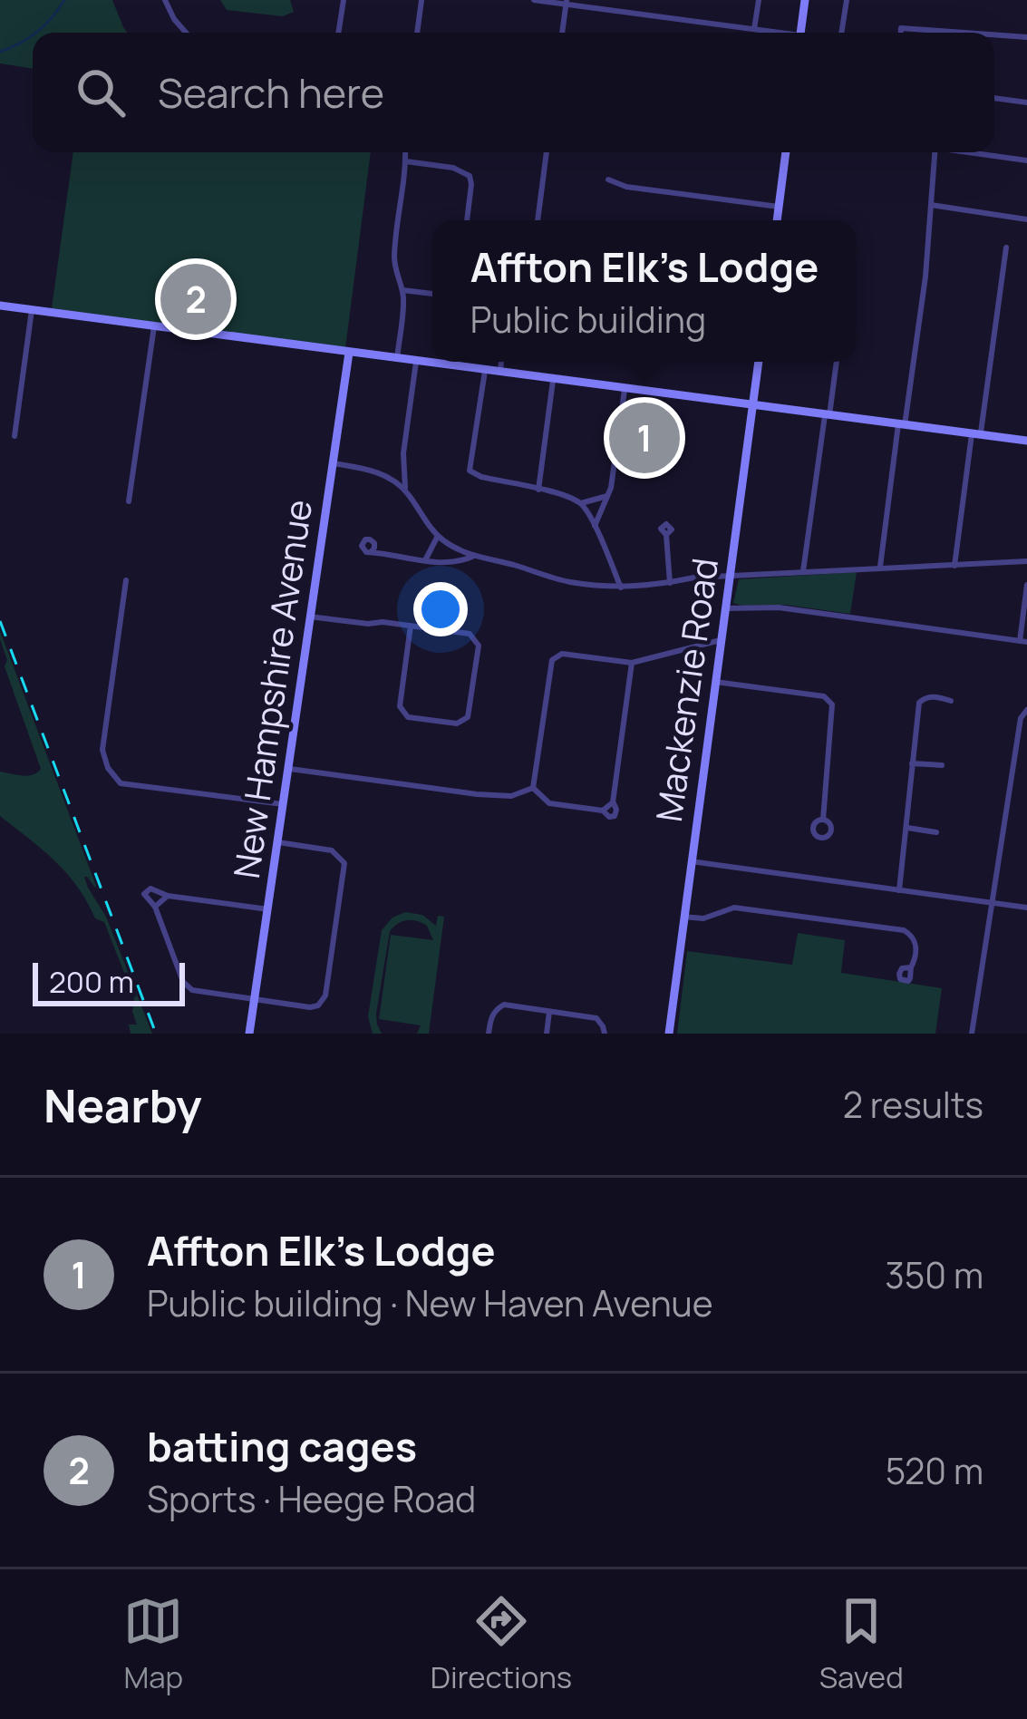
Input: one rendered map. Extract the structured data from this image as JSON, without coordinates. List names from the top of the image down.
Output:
{
  "streets": {
    "street": ["New Hampshire Avenue", "Mackenzie Road"]
  },
  "scale_bar": "200 m",
  "page": {
    "search": "Search here",
    "popup": ["Affton Elk's Lodge", "Public building"],
    "pins": ["2", "1"],
    "scale": "200 m",
    "heading": ["Nearby", "2 results"],
    "list": [
      {
        "mark": "1",
        "name": "Affton Elk's Lodge",
        "note": "Public building · New Haven Avenue",
        "value": "350 m"
      },
      {
        "mark": "2",
        "name": "batting cages",
        "note": "Sports · Heege Road",
        "value": "520 m"
      }
    ],
    "nav": ["Map", "Directions", "Saved"]
  }
}
